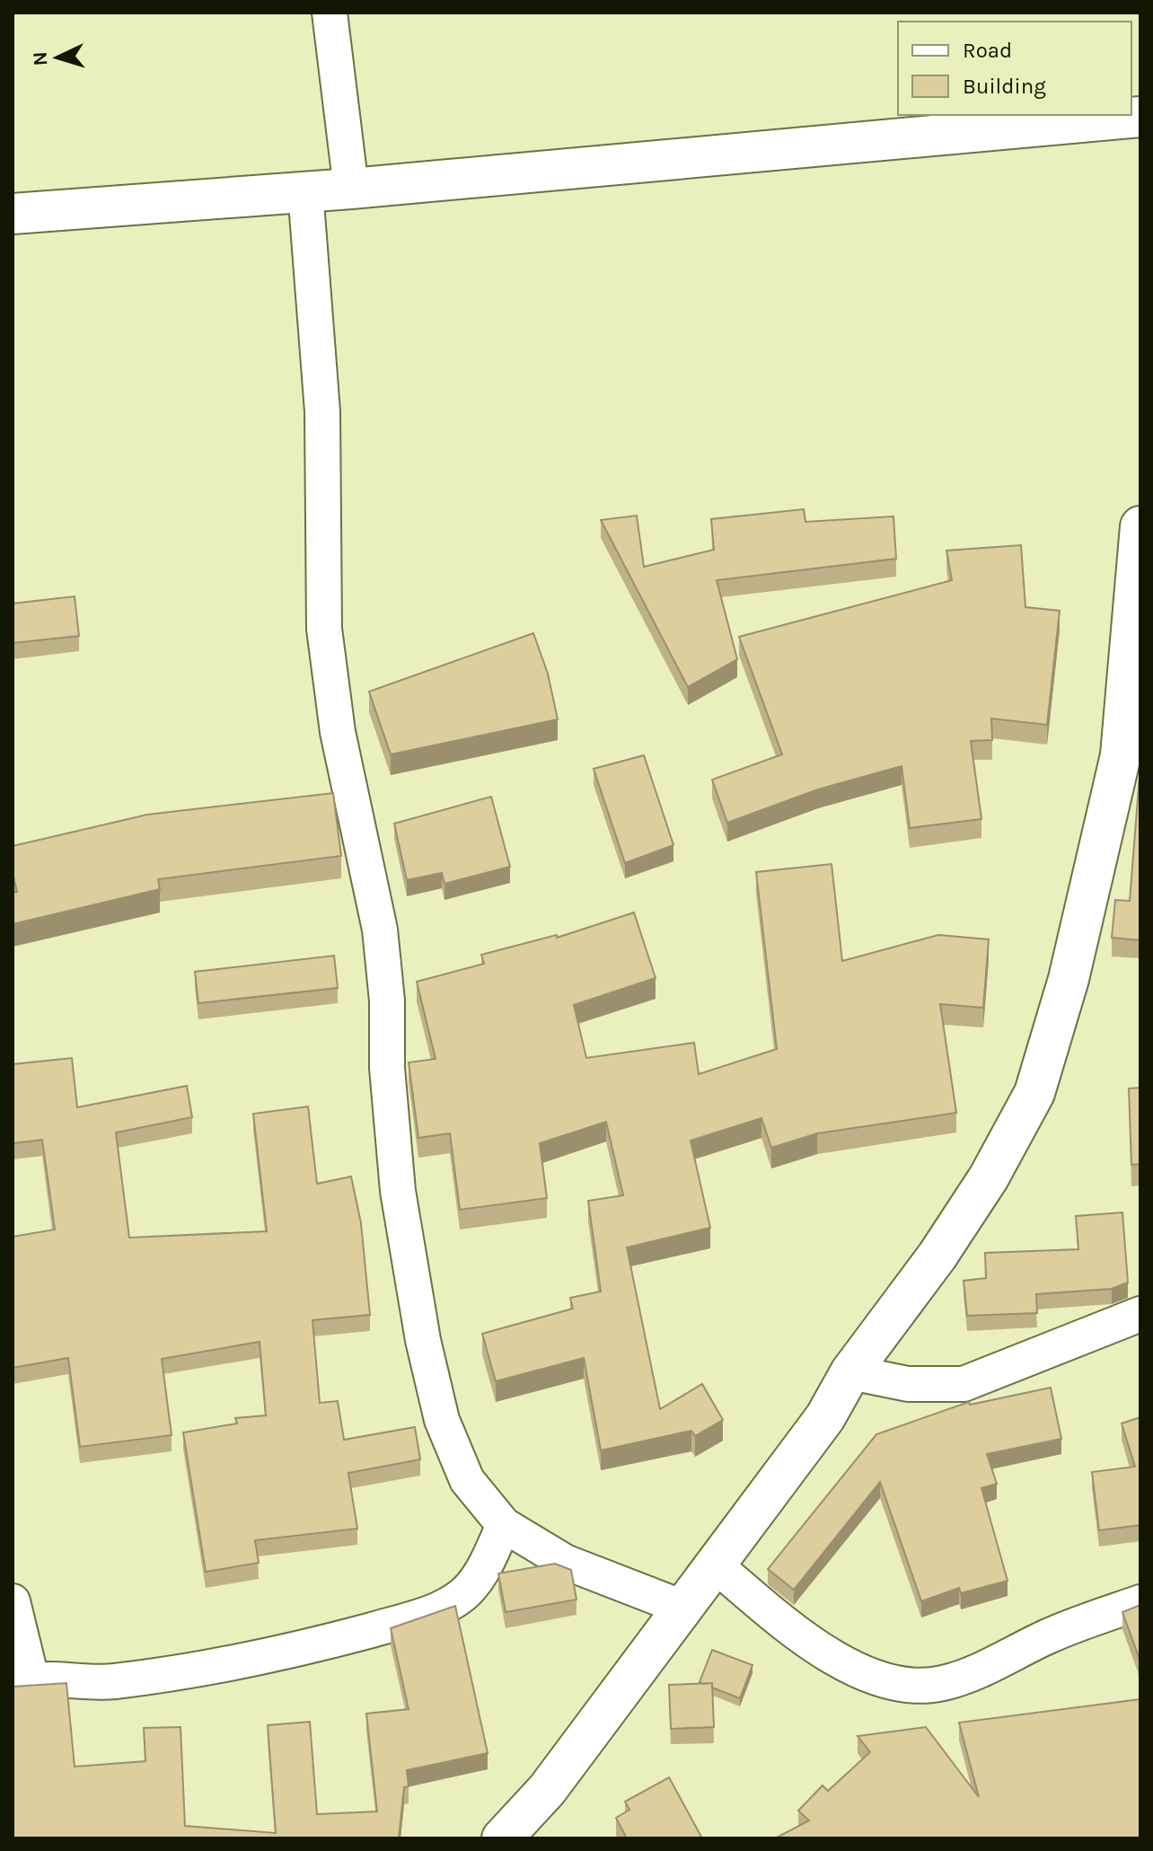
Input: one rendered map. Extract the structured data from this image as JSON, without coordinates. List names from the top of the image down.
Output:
{
  "legend": ["Road", "Building"],
  "north": "left"
}
